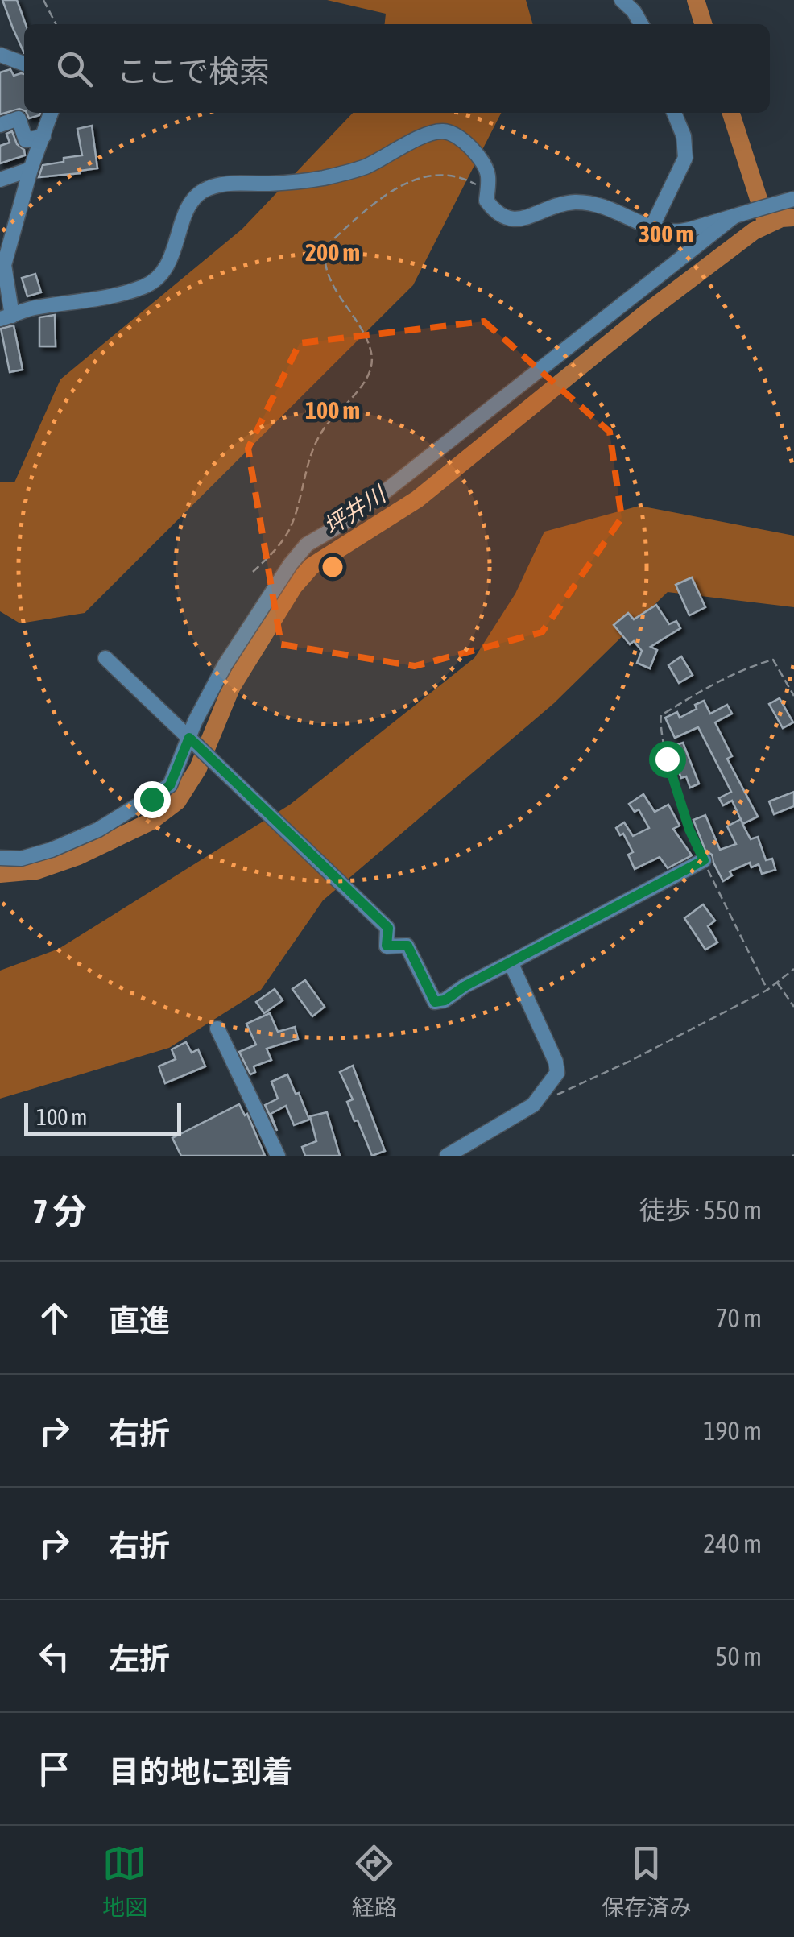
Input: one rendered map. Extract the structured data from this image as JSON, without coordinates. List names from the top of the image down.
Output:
{
  "water": ["坪井川"],
  "scale_bar": "100 m",
  "page": {
    "search": "ここで検索",
    "scale": "100 m",
    "heading": ["7 分", "徒歩 · 550 m"],
    "list": [
      ["直進", "70 m"],
      ["右折", "190 m"],
      ["右折", "240 m"],
      ["左折", "50 m"],
      "目的地に到着"
    ],
    "nav": ["地図", "経路", "保存済み"]
  },
  "rings": ["300 m", "200 m", "100 m"]
}
